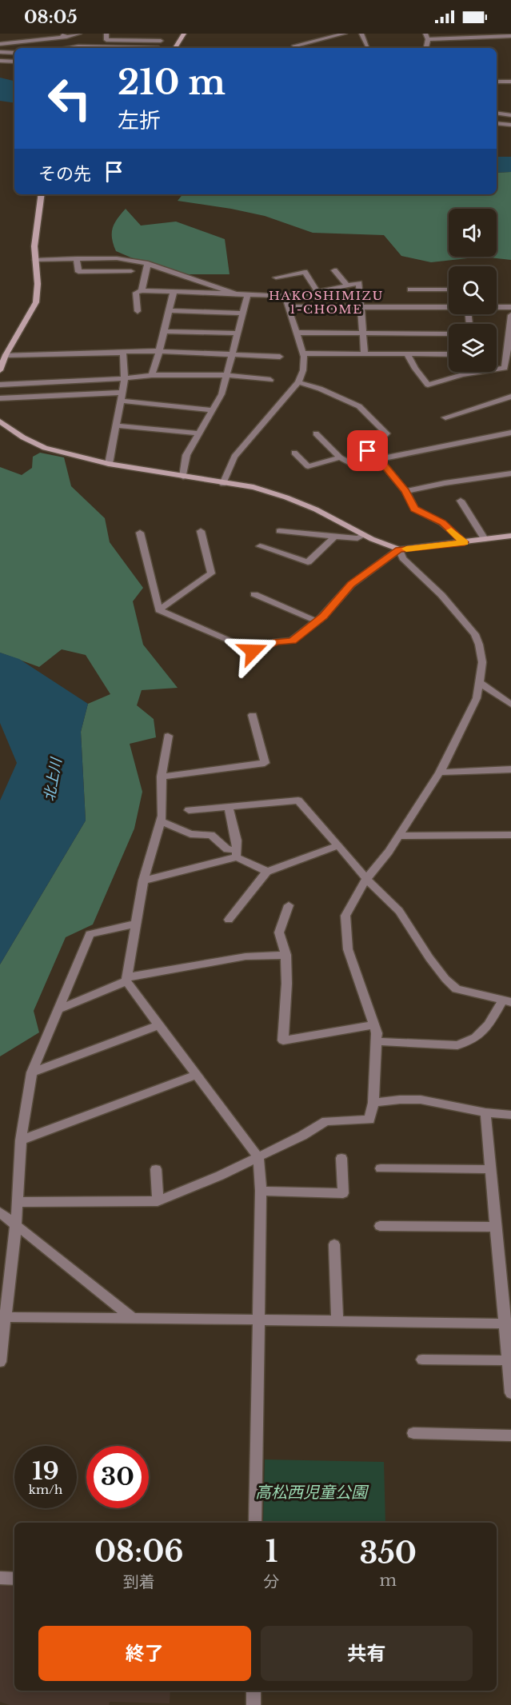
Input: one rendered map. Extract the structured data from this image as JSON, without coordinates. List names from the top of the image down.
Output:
{
  "districts": ["HAKOSHIMIZU 1-CHOME"],
  "water": ["北上川"],
  "parks": ["高松西児童公園"],
  "page": {
    "status": "08:05",
    "turn": ["210 m", "左折"],
    "then": "その先",
    "speed": "19 km/h",
    "limit": "30",
    "eta": [
      "08:06",
      "到着",
      "1",
      "分",
      "350",
      "m"
    ],
    "buttons": ["終了", "共有"]
  }
}
